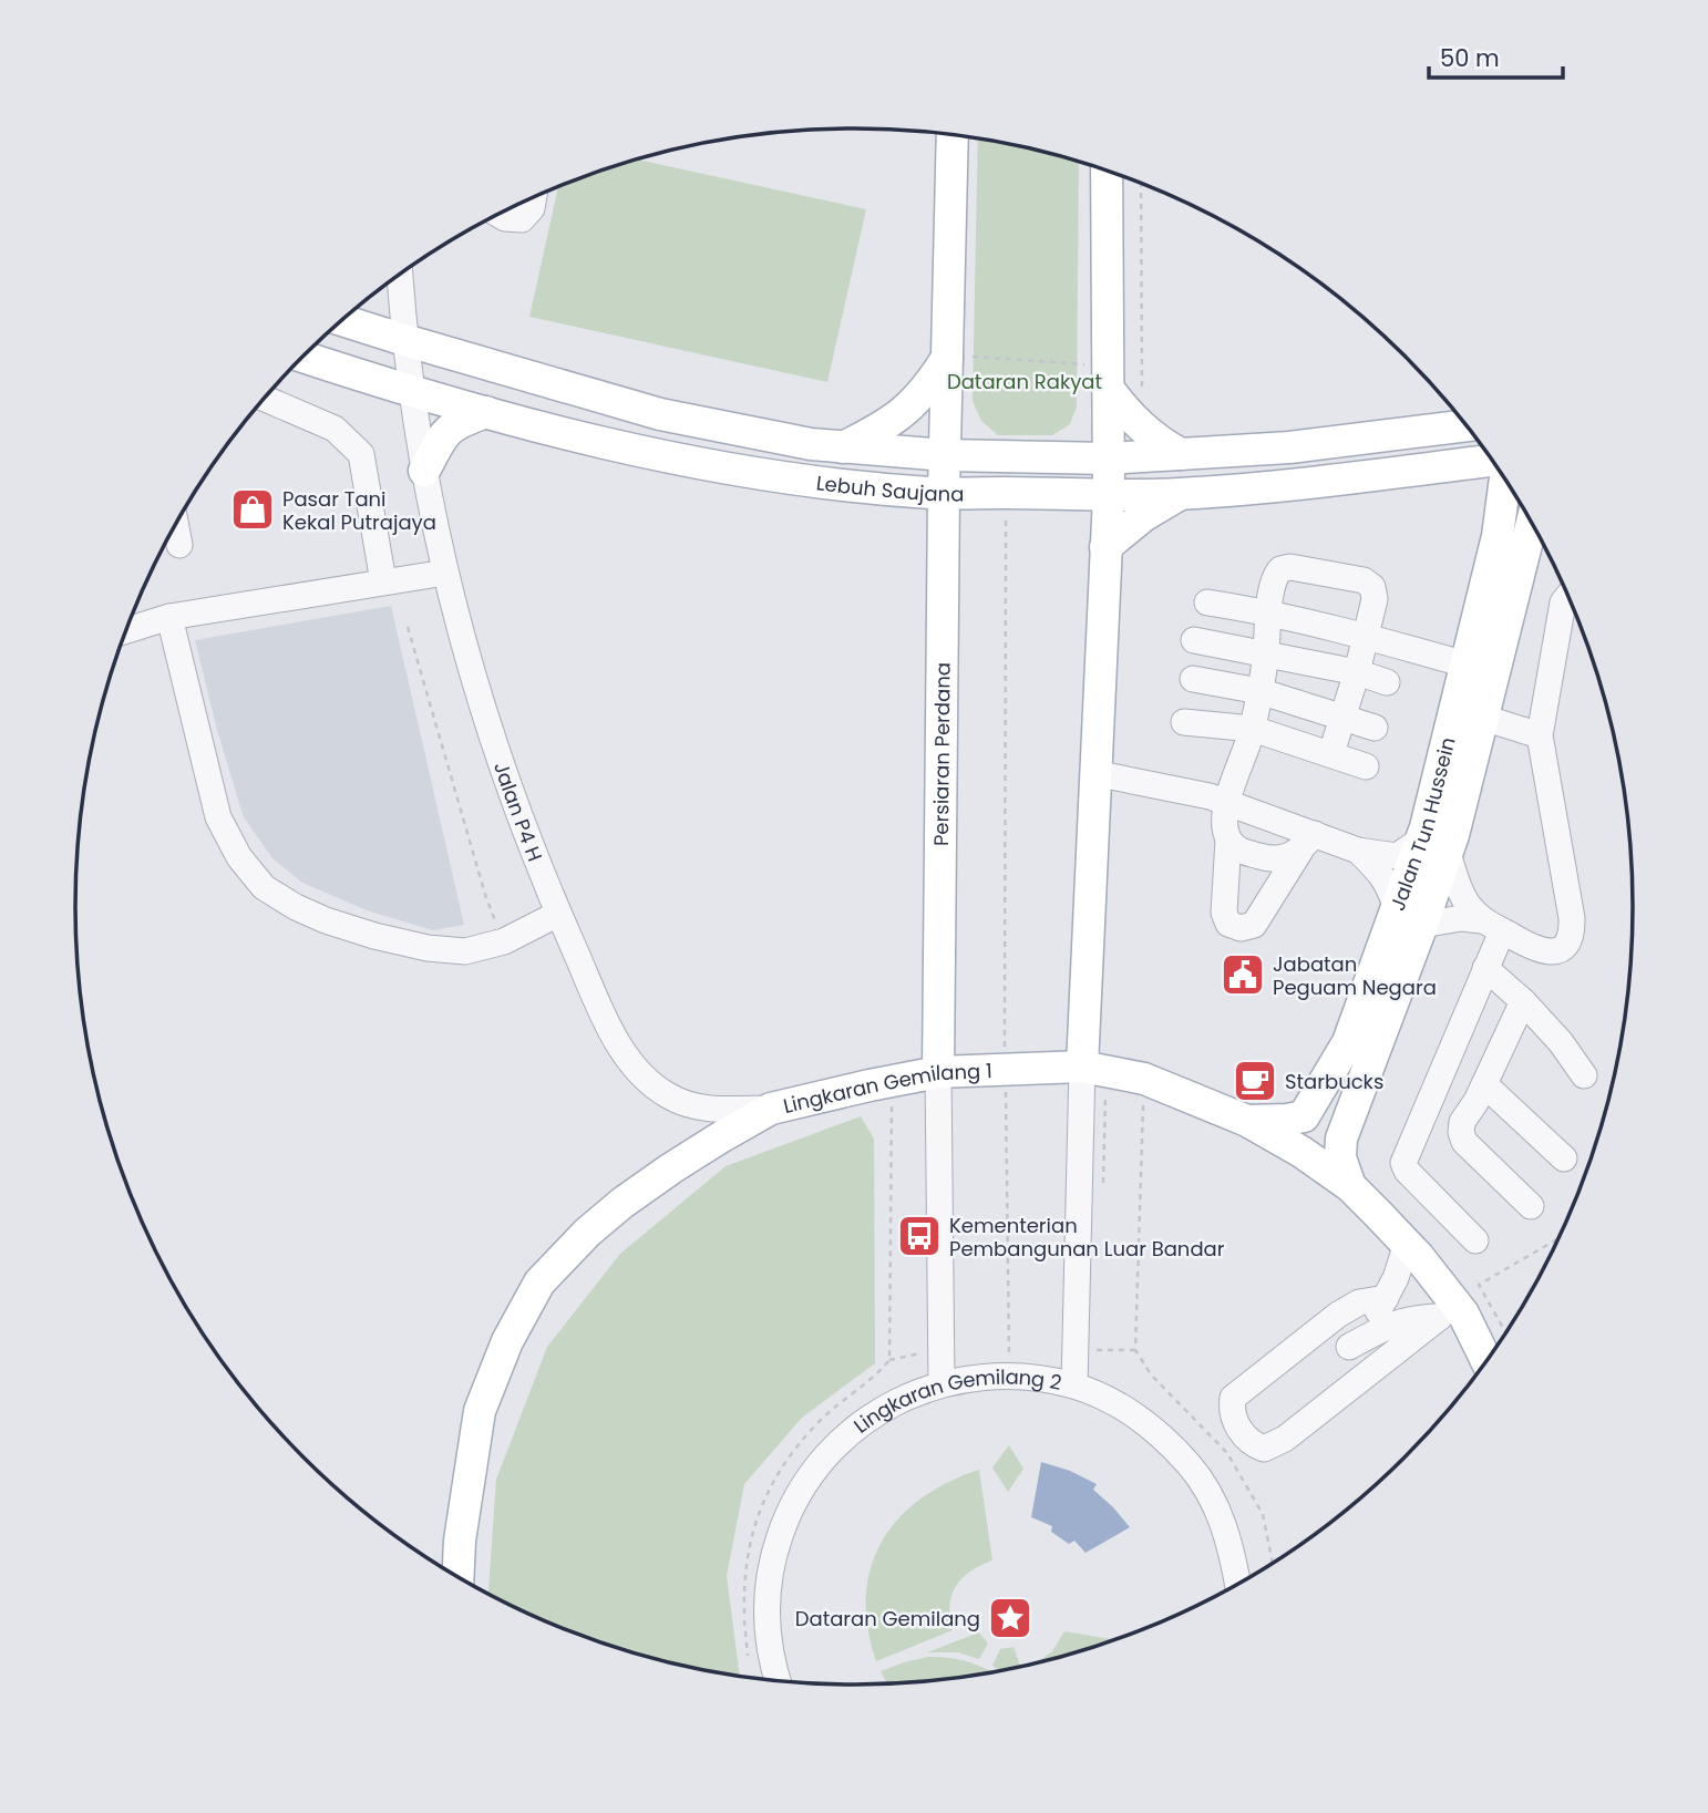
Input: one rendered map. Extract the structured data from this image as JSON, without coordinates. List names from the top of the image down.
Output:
{
  "streets": {
    "main road": [
      "Lebuh Saujana",
      "Persiaran Perdana",
      "Jalan Tun Hussein",
      "Lingkaran Gemilang 1"
    ],
    "street": ["Jalan P4 H", "Lingkaran Gemilang 2"]
  },
  "crossings": [
    ["Lebuh Saujana", "Persiaran Perdana"],
    ["Lebuh Saujana", "Jalan P4 H"],
    ["Persiaran Perdana", "Lingkaran Gemilang 1"],
    ["Persiaran Perdana", "Lingkaran Gemilang 2"],
    ["Jalan P4 H", "Lingkaran Gemilang 1"],
    ["Jalan Tun Hussein", "Lingkaran Gemilang 1"]
  ],
  "parks": ["Dataran Rakyat"],
  "places": {
    "shop": ["Pasar Tani Kekal Putrajaya"],
    "public building": ["Jabatan Peguam Negara"],
    "cafe": ["Starbucks"],
    "bus stop": ["Kementerian Pembangunan Luar Bandar"],
    "place": ["Dataran Gemilang"]
  },
  "scale_bar": "50 m"
}
